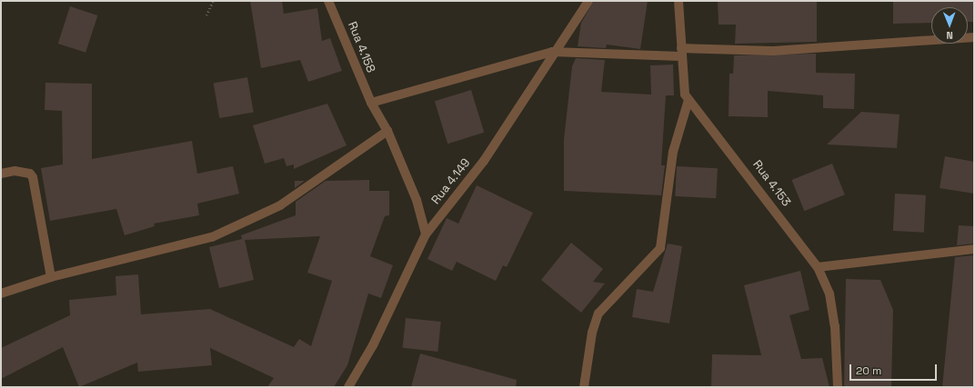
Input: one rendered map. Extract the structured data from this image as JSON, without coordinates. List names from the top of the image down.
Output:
{
  "streets": {
    "street": ["Rua 4.158", "Rua 4.149", "Rua 4.153"]
  },
  "crossings": [
    ["Rua 4.158", "Rua 4.149"]
  ],
  "scale_bar": "20 m",
  "north": "bottom"
}
